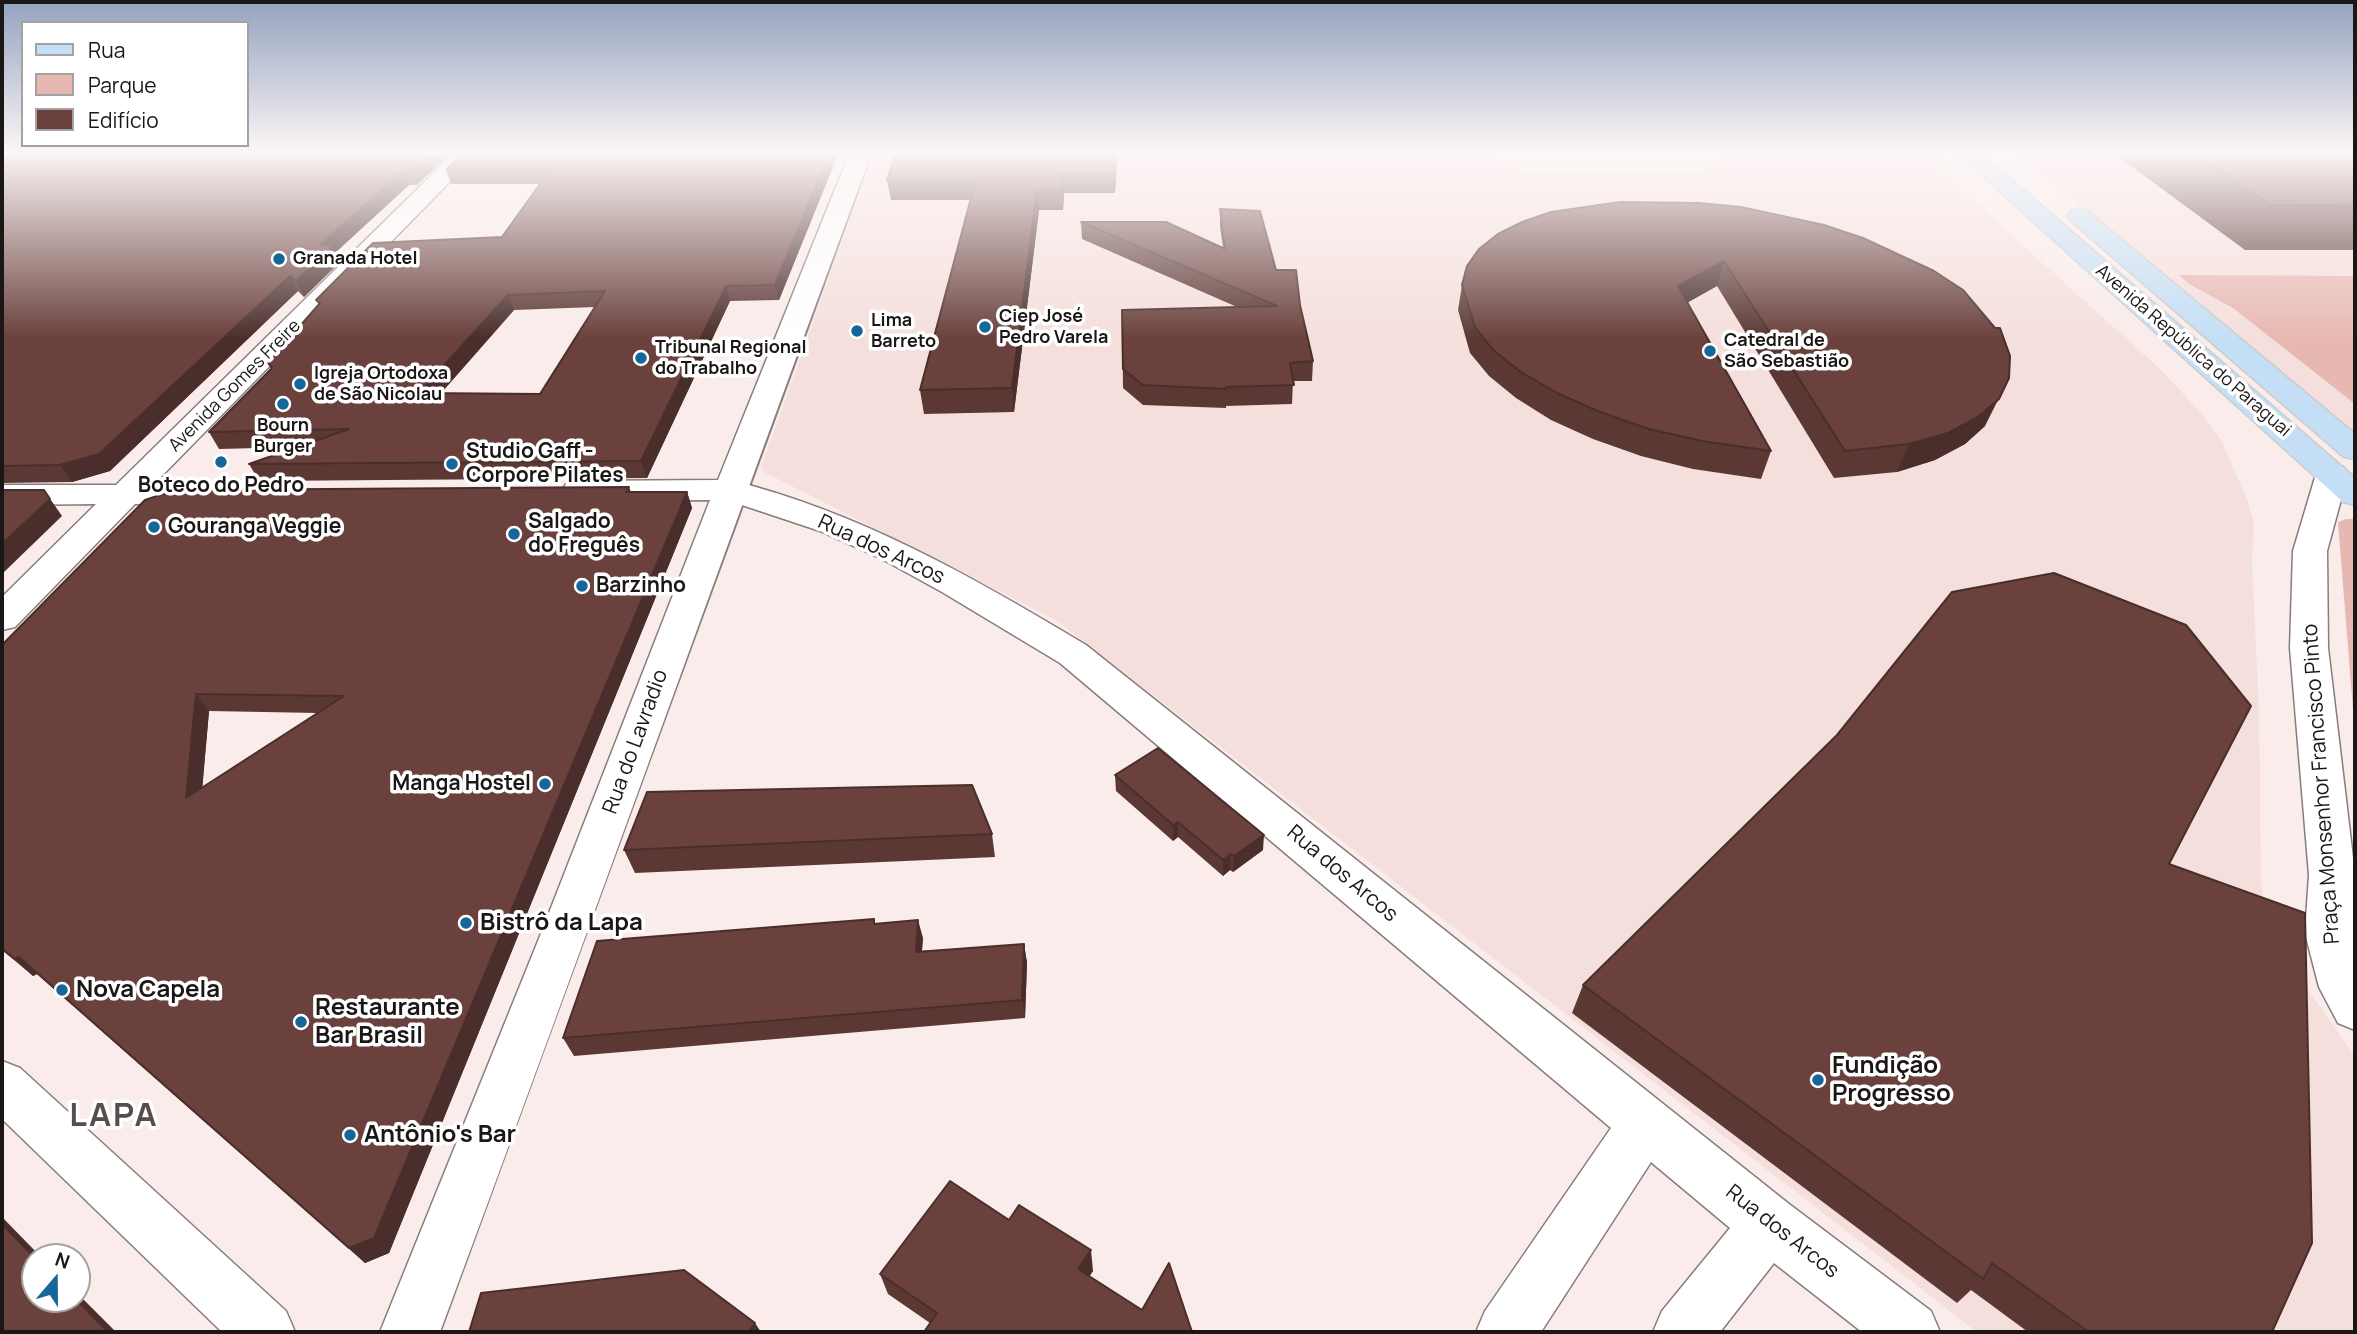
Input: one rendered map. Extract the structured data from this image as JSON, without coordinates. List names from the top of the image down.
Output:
{
  "streets": {
    "main road": ["Avenida República do Paraguai"],
    "street": [
      "Avenida Gomes Freire",
      "Rua dos Arcos",
      "Rua do Lavradio",
      "Praça Monsenhor Francisco Pinto"
    ]
  },
  "crossings": [
    ["Avenida República do Paraguai", "Praça Monsenhor Francisco Pinto"],
    ["Rua dos Arcos", "Rua do Lavradio"]
  ],
  "districts": ["LAPA"],
  "places": [
    "Granada Hotel",
    "Ciep José Pedro Varela",
    "Lima Barreto",
    "Catedral de São Sebastião",
    "Tribunal Regional do Trabalho",
    "Igreja Ortodoxa de São Nicolau",
    "Bourn Burger",
    "Boteco do Pedro",
    "Studio Gaff - Corpore Pilates",
    "Gouranga Veggie",
    "Salgado do Freguês",
    "Barzinho",
    "Manga Hostel",
    "Bistrô da Lapa",
    "Nova Capela",
    "Restaurante Bar Brasil",
    "Fundição Progresso",
    "Antônio's Bar"
  ],
  "legend": ["Rua", "Parque", "Edifício"],
  "north": "top"
}
